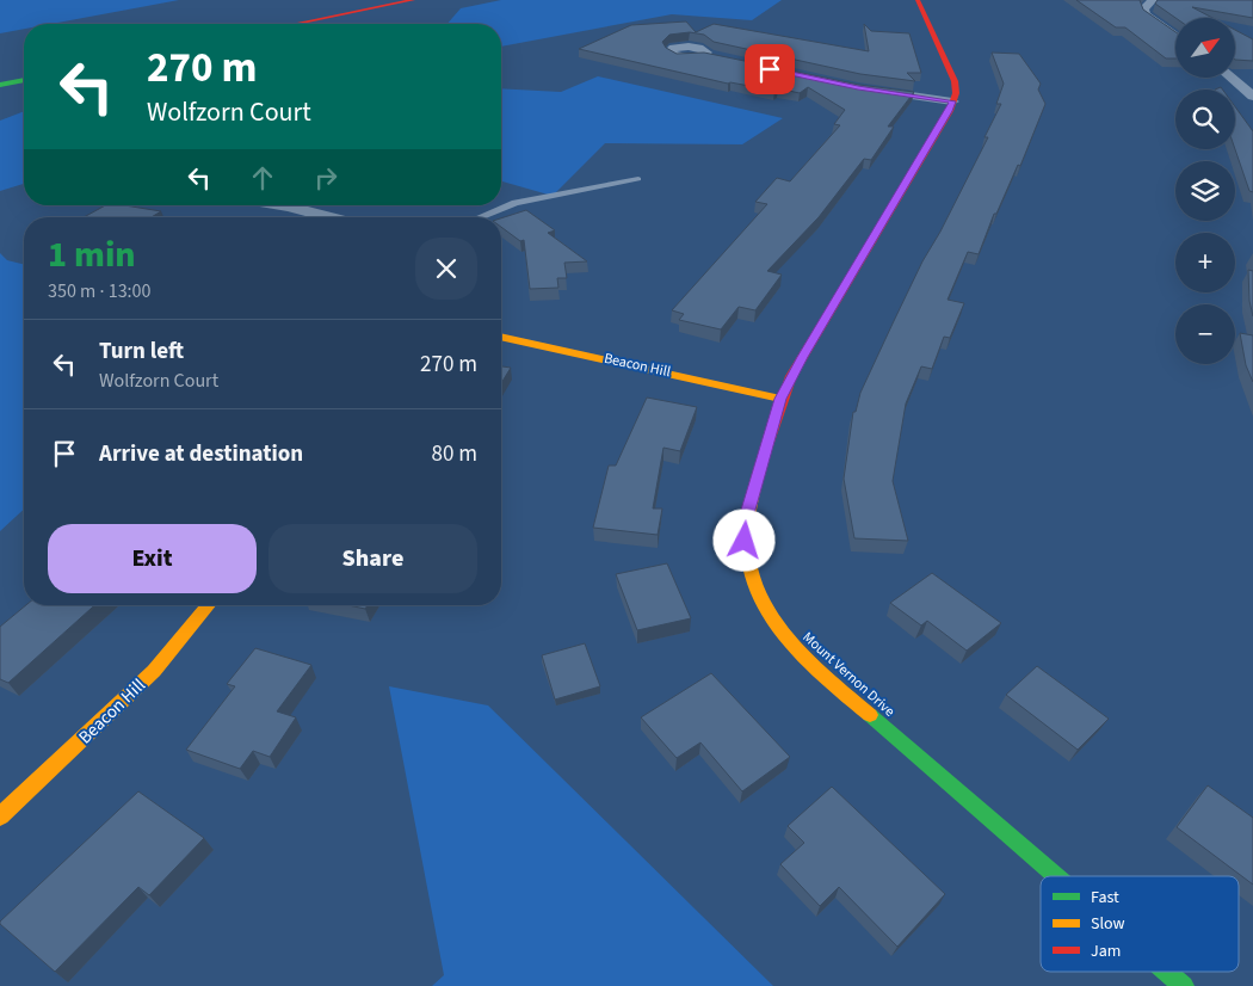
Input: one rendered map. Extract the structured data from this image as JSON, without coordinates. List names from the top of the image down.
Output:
{
  "streets": {
    "street": ["Beacon Hill", "Mount Vernon Drive"]
  },
  "crossings": [
    ["Beacon Hill", "Mount Vernon Drive"]
  ],
  "legend": ["Fast", "Slow", "Jam"],
  "north": "top right",
  "page": {
    "map_buttons": ["+", "−"],
    "turn": ["270 m", "Wolfzorn Court"],
    "heading": ["1 min", "350 m · 13:00"],
    "list": [
      {
        "name": "Turn left",
        "note": "Wolfzorn Court",
        "value": "270 m"
      },
      {
        "name": "Arrive at destination",
        "value": "80 m"
      }
    ],
    "buttons": ["Exit", "Share"]
  }
}
